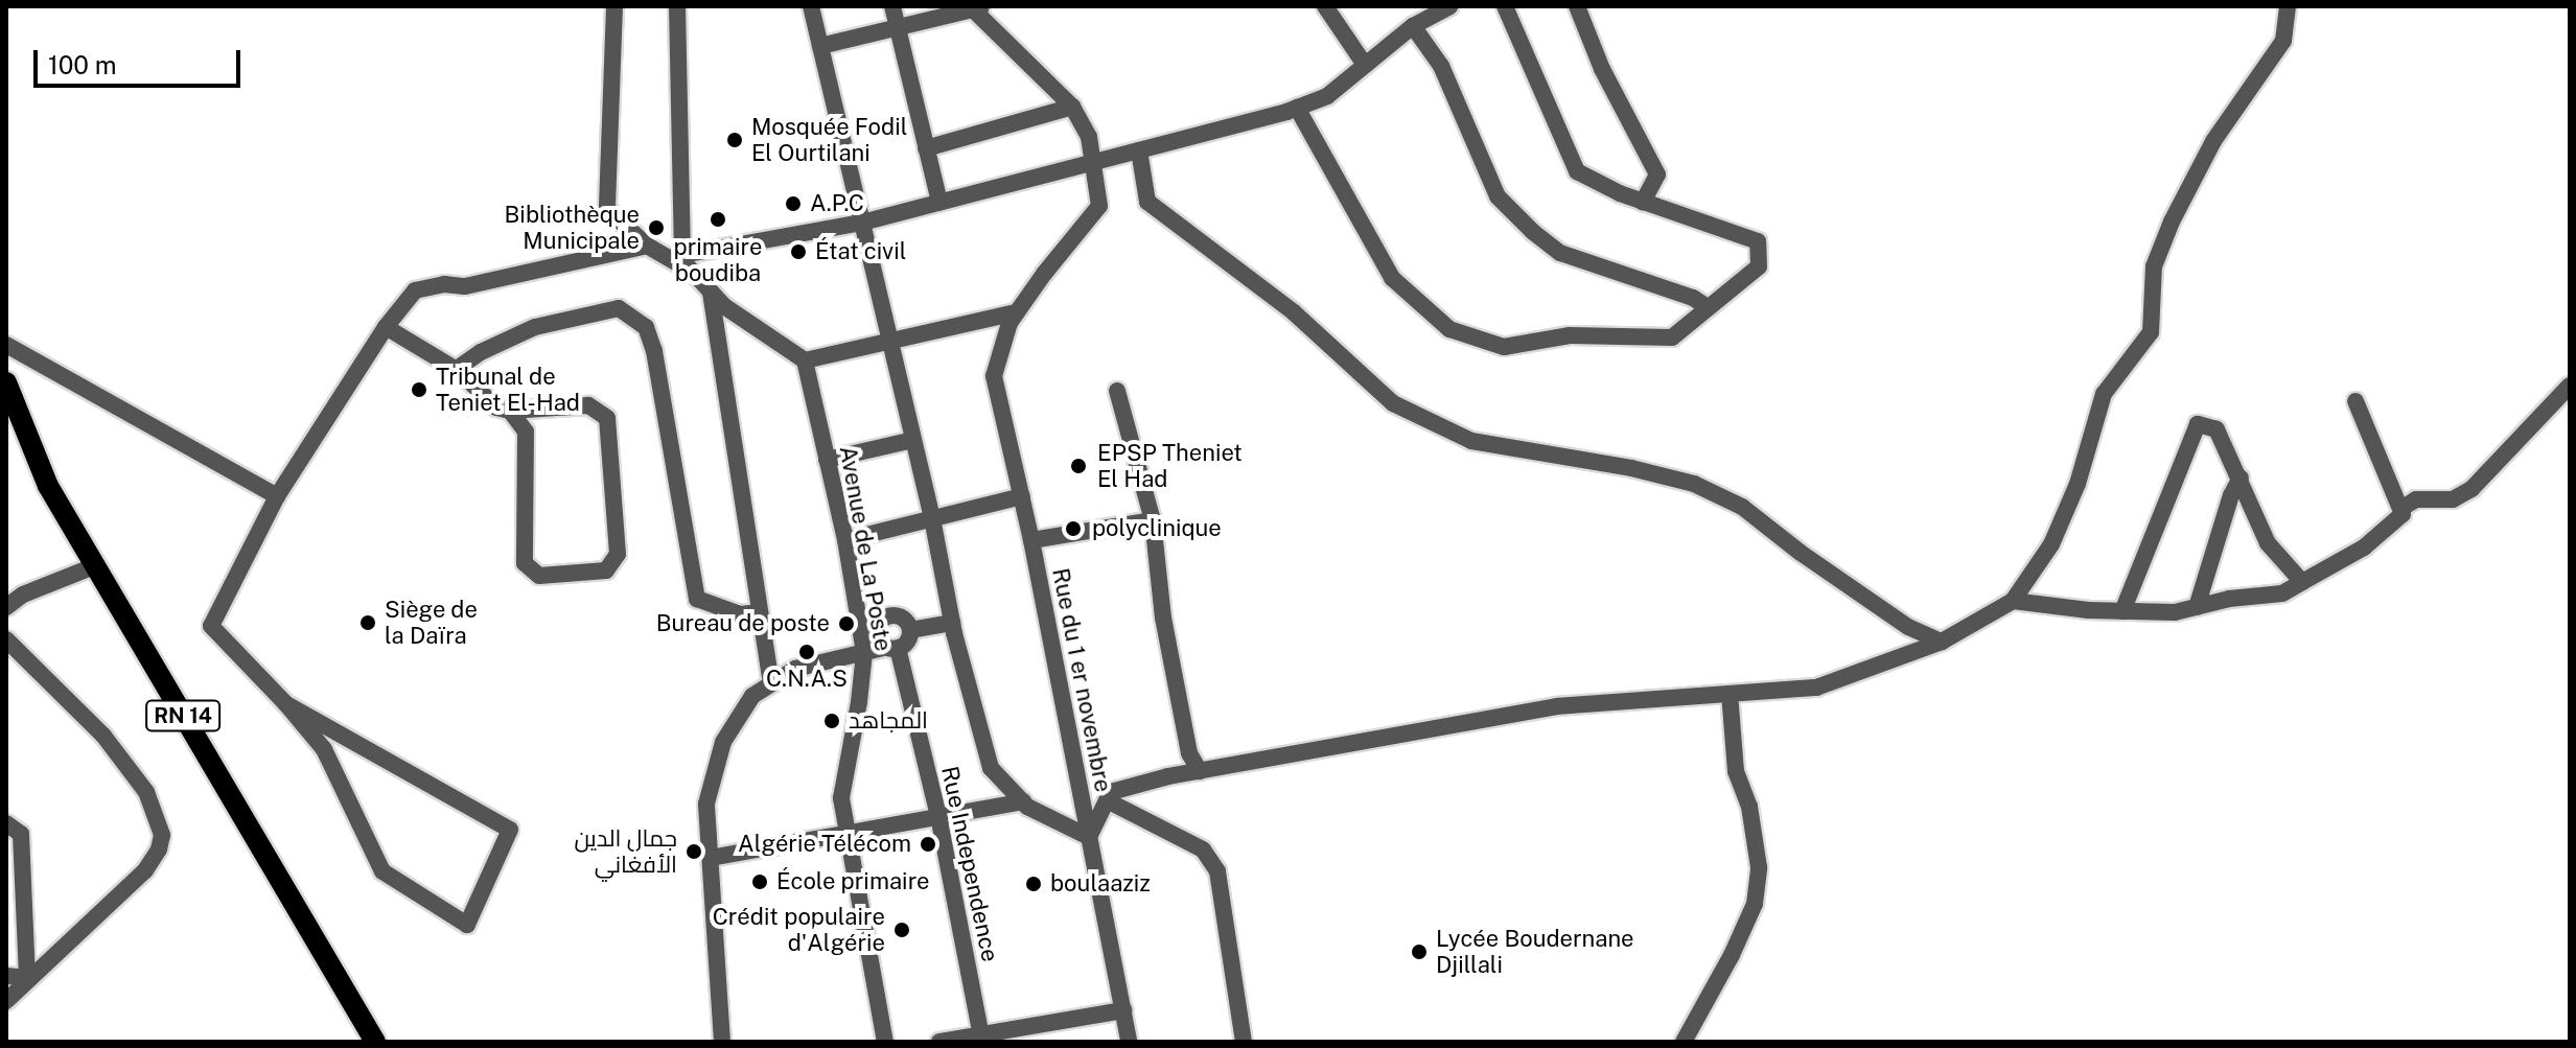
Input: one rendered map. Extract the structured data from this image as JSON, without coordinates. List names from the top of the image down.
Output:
{
  "streets": {
    "main road": ["RN 14"],
    "street": ["Avenue de La Poste", "Rue du 1 er novembre", "Rue Independence"]
  },
  "places": [
    "Mosquée Fodil El Ourtilani",
    "A.P.C",
    "primaire boudiba",
    "Bibliothèque Municipale",
    "État civil",
    "Tribunal de Teniet El-Had",
    "EPSP Theniet El Had",
    "polyclinique",
    "Siège de la Daïra",
    "Bureau de poste",
    "C.N.A.S",
    "المجاهد",
    "Algérie Télécom",
    "جمال الدين الأفغاني",
    "École primaire",
    "boulaaziz",
    "Crédit populaire d'Algérie",
    "Lycée Boudernane Djillali"
  ],
  "scale_bar": "100 m"
}
